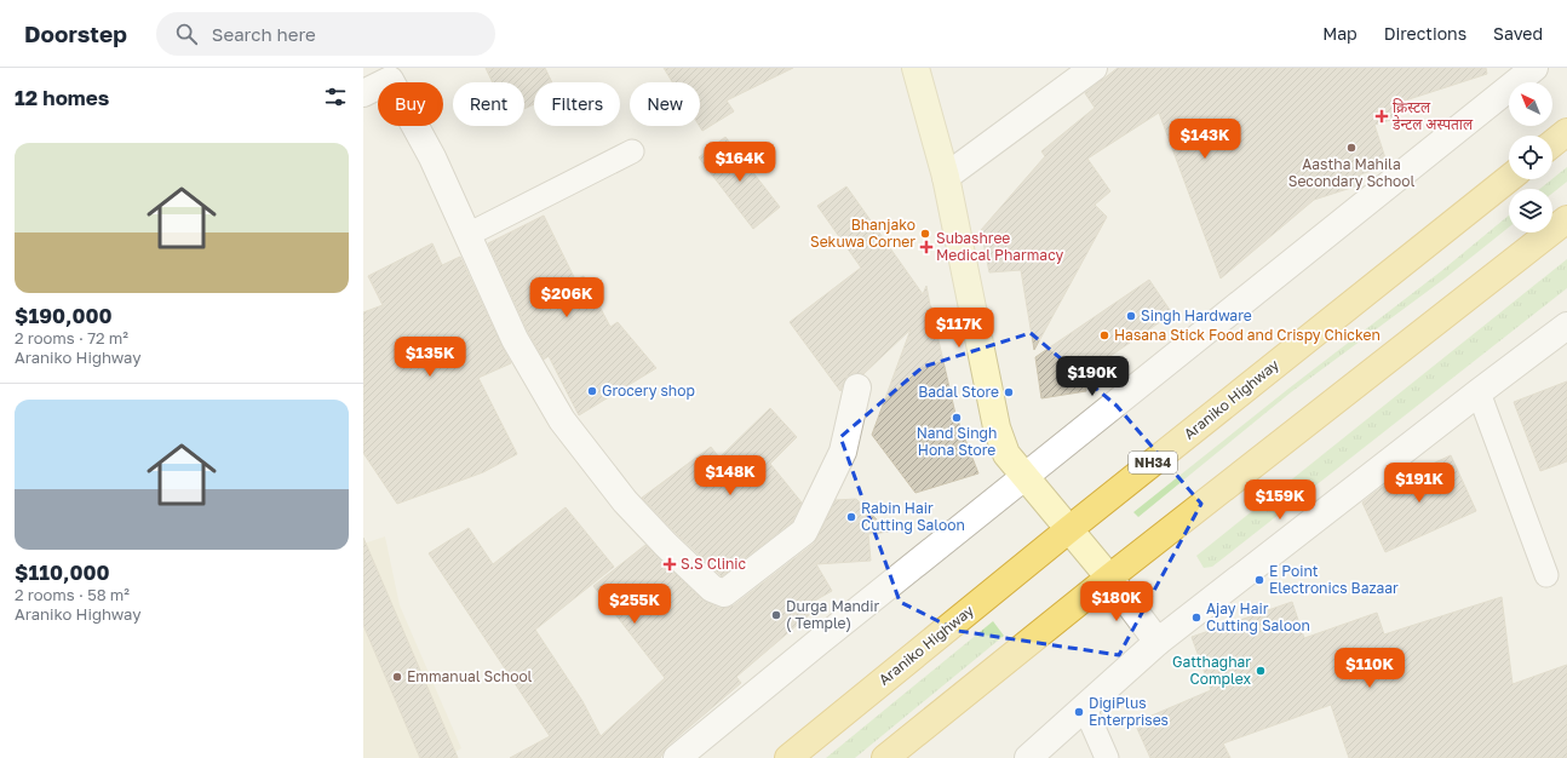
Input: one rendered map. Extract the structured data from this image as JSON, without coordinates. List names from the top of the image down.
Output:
{
  "streets": {
    "highway": ["Araniko Highway", "NH34"]
  },
  "places": {
    "health": ["क्रिस्टल डेन्टल अस्पताल", "Subashree Medical Pharmacy", "S.S Clinic"],
    "other": [
      "Aastha Mahila Secondary School",
      "Bhanjako Sekuwa Corner",
      "Singh Hardware",
      "Hasana Stick Food and Crispy Chicken",
      "Grocery shop",
      "Badal Store",
      "Nand Singh Hona Store",
      "Rabin Hair Cutting Saloon",
      "E Point Electronics Bazaar",
      "Durga Mandir ( Temple)",
      "Ajay Hair Cutting Saloon",
      "Gatthaghar Complex",
      "Emmanual School",
      "DigiPlus Enterprises"
    ]
  },
  "north": "top left",
  "page": {
    "header": "Doorstep",
    "search": "Search here",
    "nav": ["Map", "Directions", "Saved"],
    "heading": "12 homes",
    "chip": [
      "Buy",
      "Rent",
      "Filters",
      "New"
    ],
    "price": [
      "$143K",
      "$164K",
      "$206K",
      "$117K",
      "$135K",
      "$190K",
      "$148K",
      "$191K",
      "$159K",
      "$180K",
      "$255K",
      "$110K"
    ],
    "list": [
      {
        "name": "$190,000",
        "note": "2 rooms · 72 m² · Araniko Highway"
      },
      {
        "name": "$110,000",
        "note": "2 rooms · 58 m² · Araniko Highway"
      }
    ]
  }
}
